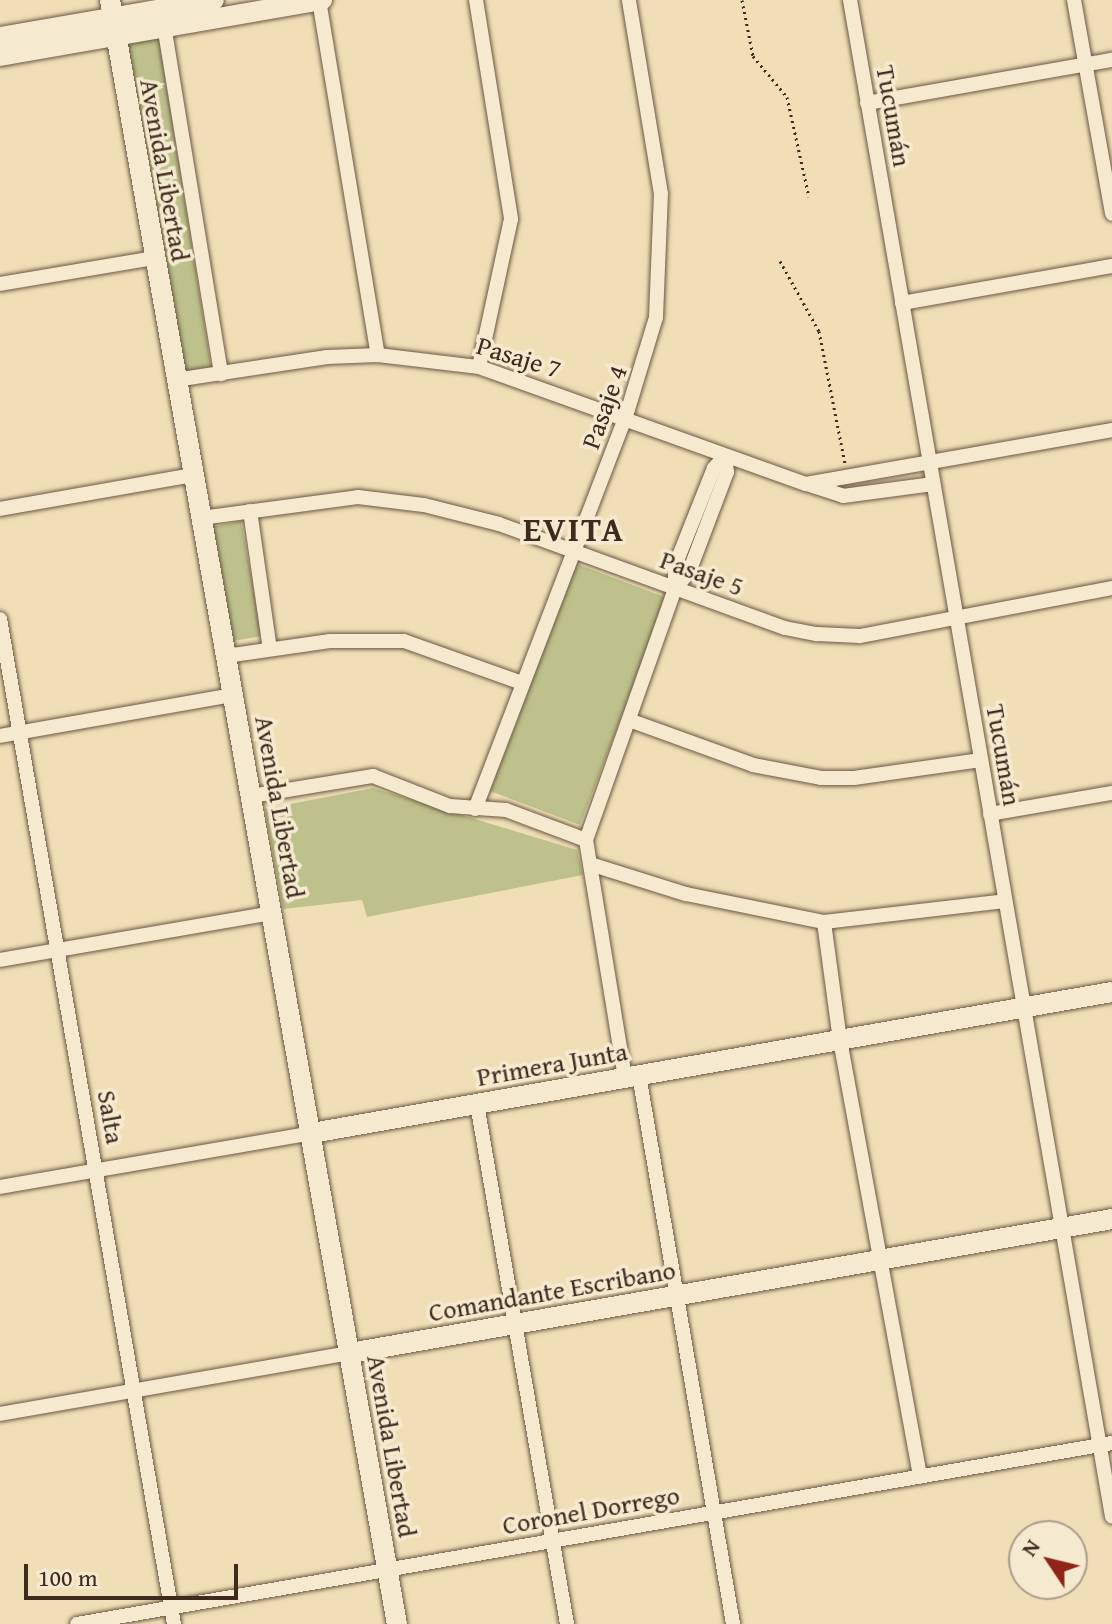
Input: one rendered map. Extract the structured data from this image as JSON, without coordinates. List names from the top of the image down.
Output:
{
  "streets": {
    "main road": ["Avenida Libertad", "Primera Junta", "Comandante Escribano"],
    "street": [
      "Tucumán",
      "Pasaje 7",
      "Pasaje 4",
      "Pasaje 5",
      "Salta",
      "Coronel Dorrego"
    ]
  },
  "crossings": [
    ["Tucumán", "Pasaje 7"],
    ["Tucumán", "Pasaje 5"],
    ["Tucumán", "Primera Junta"],
    ["Tucumán", "Comandante Escribano"],
    ["Tucumán", "Coronel Dorrego"],
    ["Avenida Libertad", "Pasaje 7"],
    ["Avenida Libertad", "Pasaje 5"],
    ["Avenida Libertad", "Primera Junta"],
    ["Avenida Libertad", "Comandante Escribano"],
    ["Avenida Libertad", "Coronel Dorrego"],
    ["Pasaje 7", "Pasaje 4"],
    ["Pasaje 4", "Pasaje 5"],
    ["Primera Junta", "Salta"],
    ["Salta", "Comandante Escribano"],
    ["Salta", "Coronel Dorrego"]
  ],
  "districts": ["EVITA"],
  "scale_bar": "100 m",
  "north": "top left"
}
